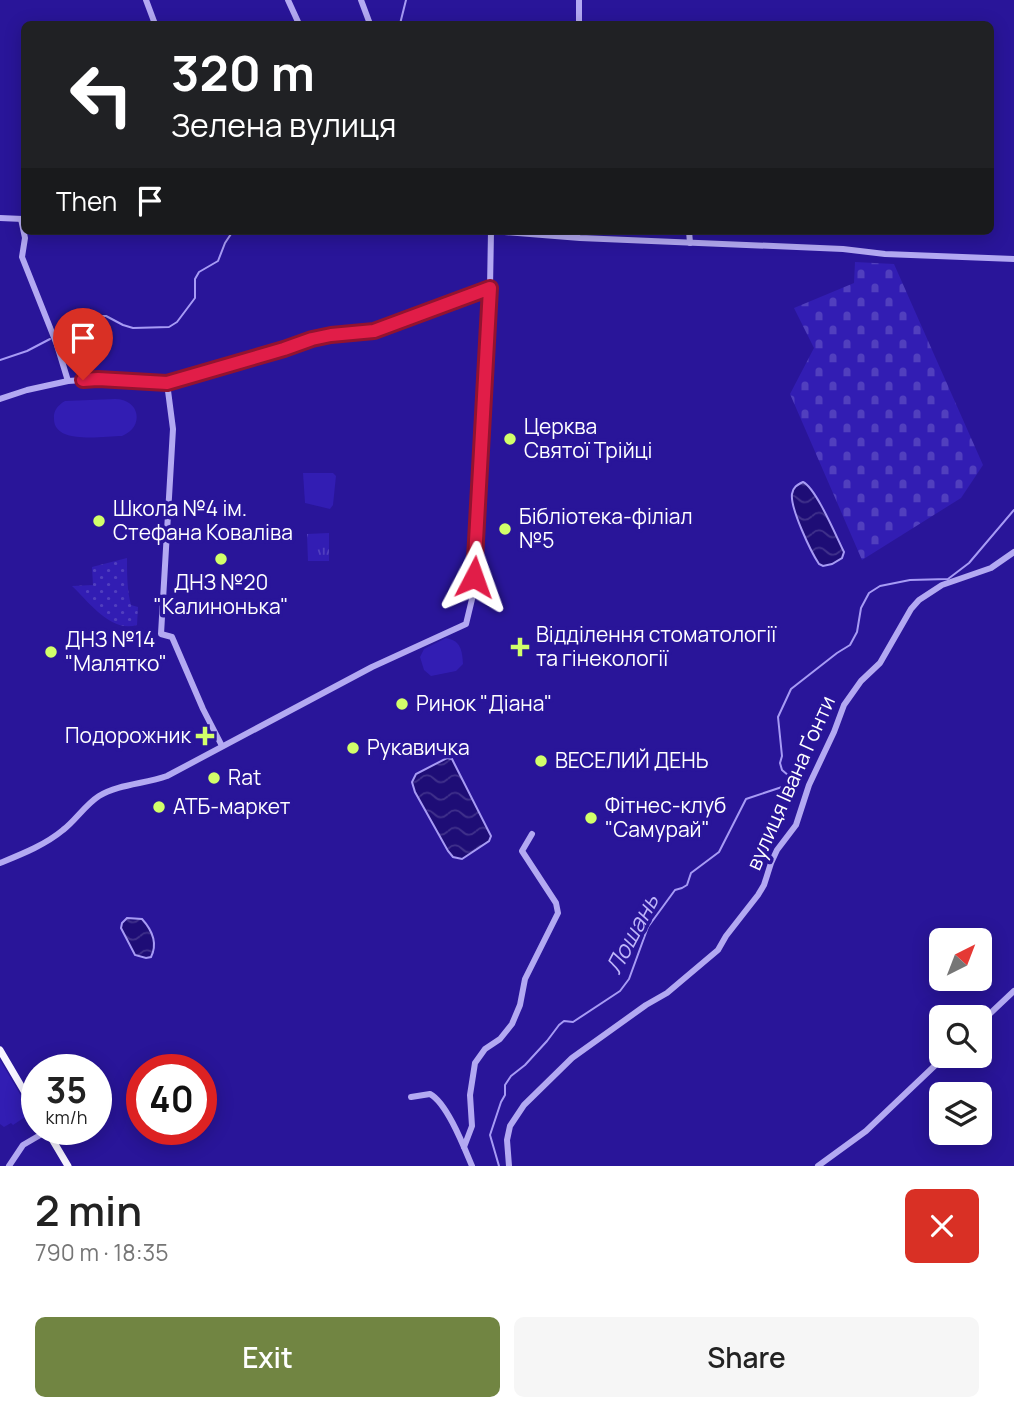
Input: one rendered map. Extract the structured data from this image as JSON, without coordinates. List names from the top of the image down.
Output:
{
  "streets": {
    "street": ["вулиця Івана Ґонти"]
  },
  "water": ["Лошань"],
  "places": {
    "other": [
      "Церква Святої Трійці",
      "Школа №4 ім. Стефана Коваліва",
      "Бібліотека-філіал №5",
      "ДНЗ №20 \"Калинонька\"",
      "ДНЗ №14 \"Малятко\"",
      "Ринок \"Діана\"",
      "Рукавичка",
      "ВЕСЕЛИЙ ДЕНЬ",
      "Rat",
      "АТБ-маркет",
      "Фітнес-клуб \"Самурай\""
    ],
    "health": ["Відділення стоматології та гінекології", "Подорожник"]
  },
  "north": "top right",
  "page": {
    "turn": ["320 m", "Зелена вулиця"],
    "then": "Then",
    "speed": "35 km/h",
    "limit": "40",
    "heading": ["2 min", "790 m · 18:35"],
    "buttons": ["Exit", "Share"]
  }
}
